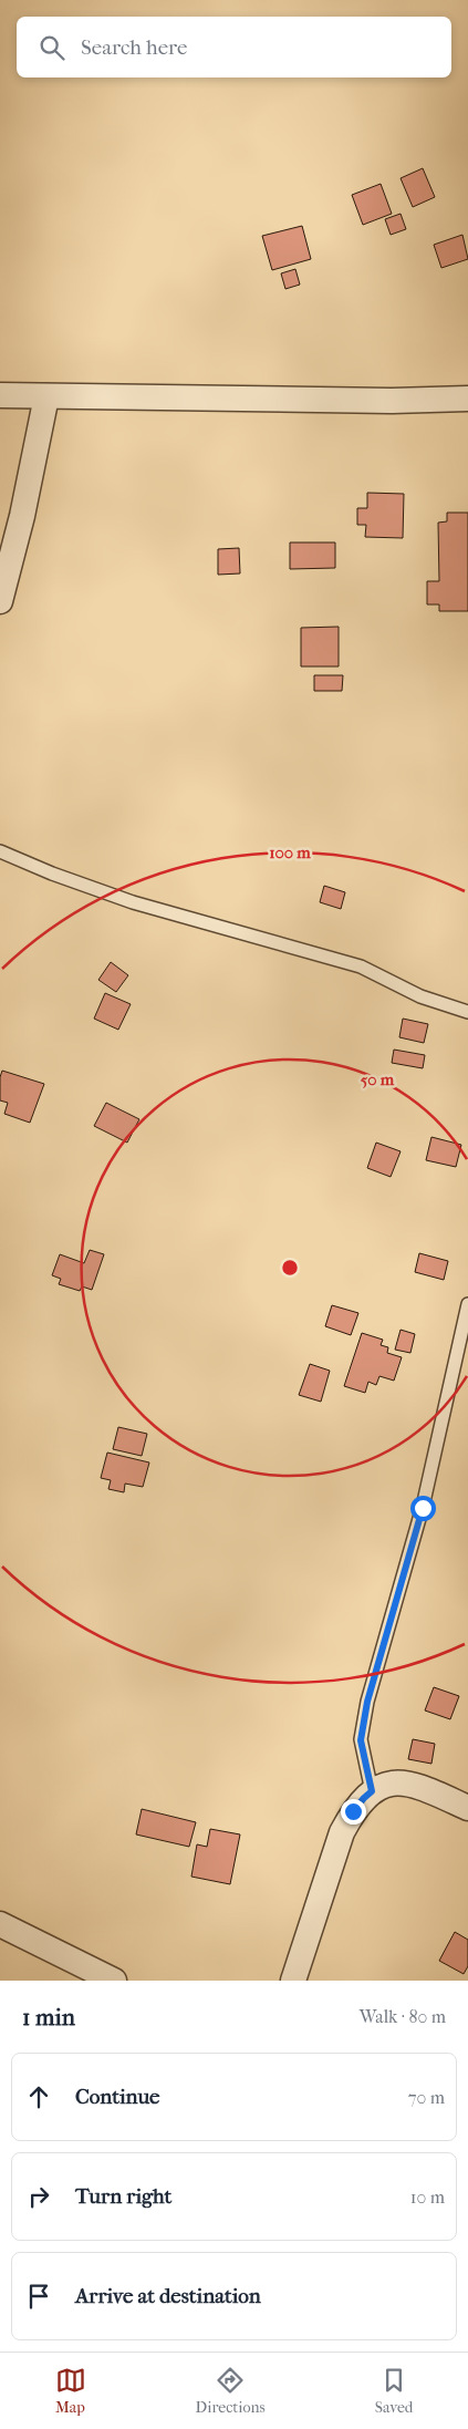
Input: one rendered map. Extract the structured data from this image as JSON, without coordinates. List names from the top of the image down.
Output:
{
  "page": {
    "search": "Search here",
    "heading": ["1 min", "Walk · 80 m"],
    "list": [
      ["Continue", "70 m"],
      ["Turn right", "10 m"],
      "Arrive at destination"
    ],
    "nav": ["Map", "Directions", "Saved"]
  },
  "rings": ["100 m", "50 m"]
}
